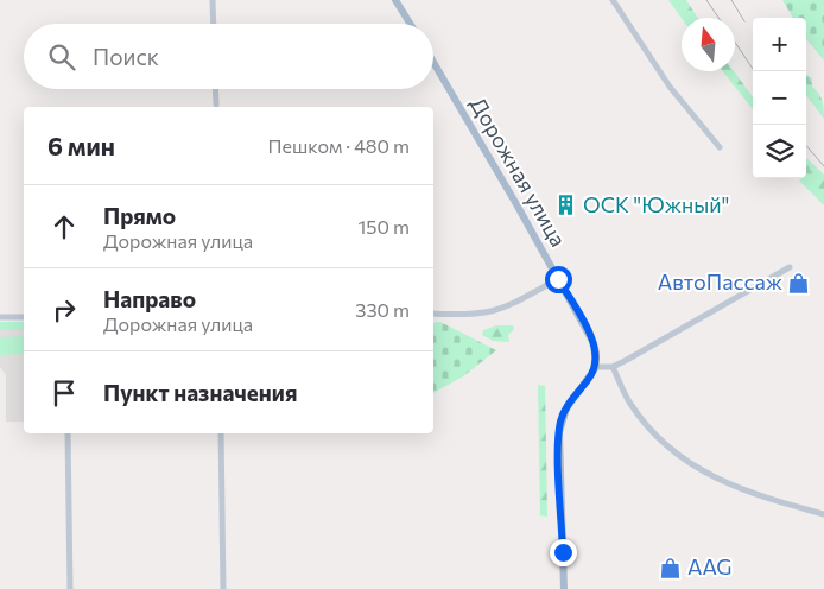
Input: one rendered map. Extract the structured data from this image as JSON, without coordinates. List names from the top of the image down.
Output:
{
  "streets": {
    "main road": ["Дорожная улица"]
  },
  "places": {
    "building": ["ОСК \"Южный\""],
    "shop": ["АвтоПассаж", "AAG"]
  },
  "north": "top",
  "page": {
    "map_buttons": ["+", "−"],
    "search": "Поиск",
    "heading": ["6 мин", "Пешком · 480 m"],
    "list": [
      ["Прямо", "Дорожная улица", "150 m"],
      ["Направо", "Дорожная улица", "330 m"],
      "Пункт назначения"
    ]
  }
}
